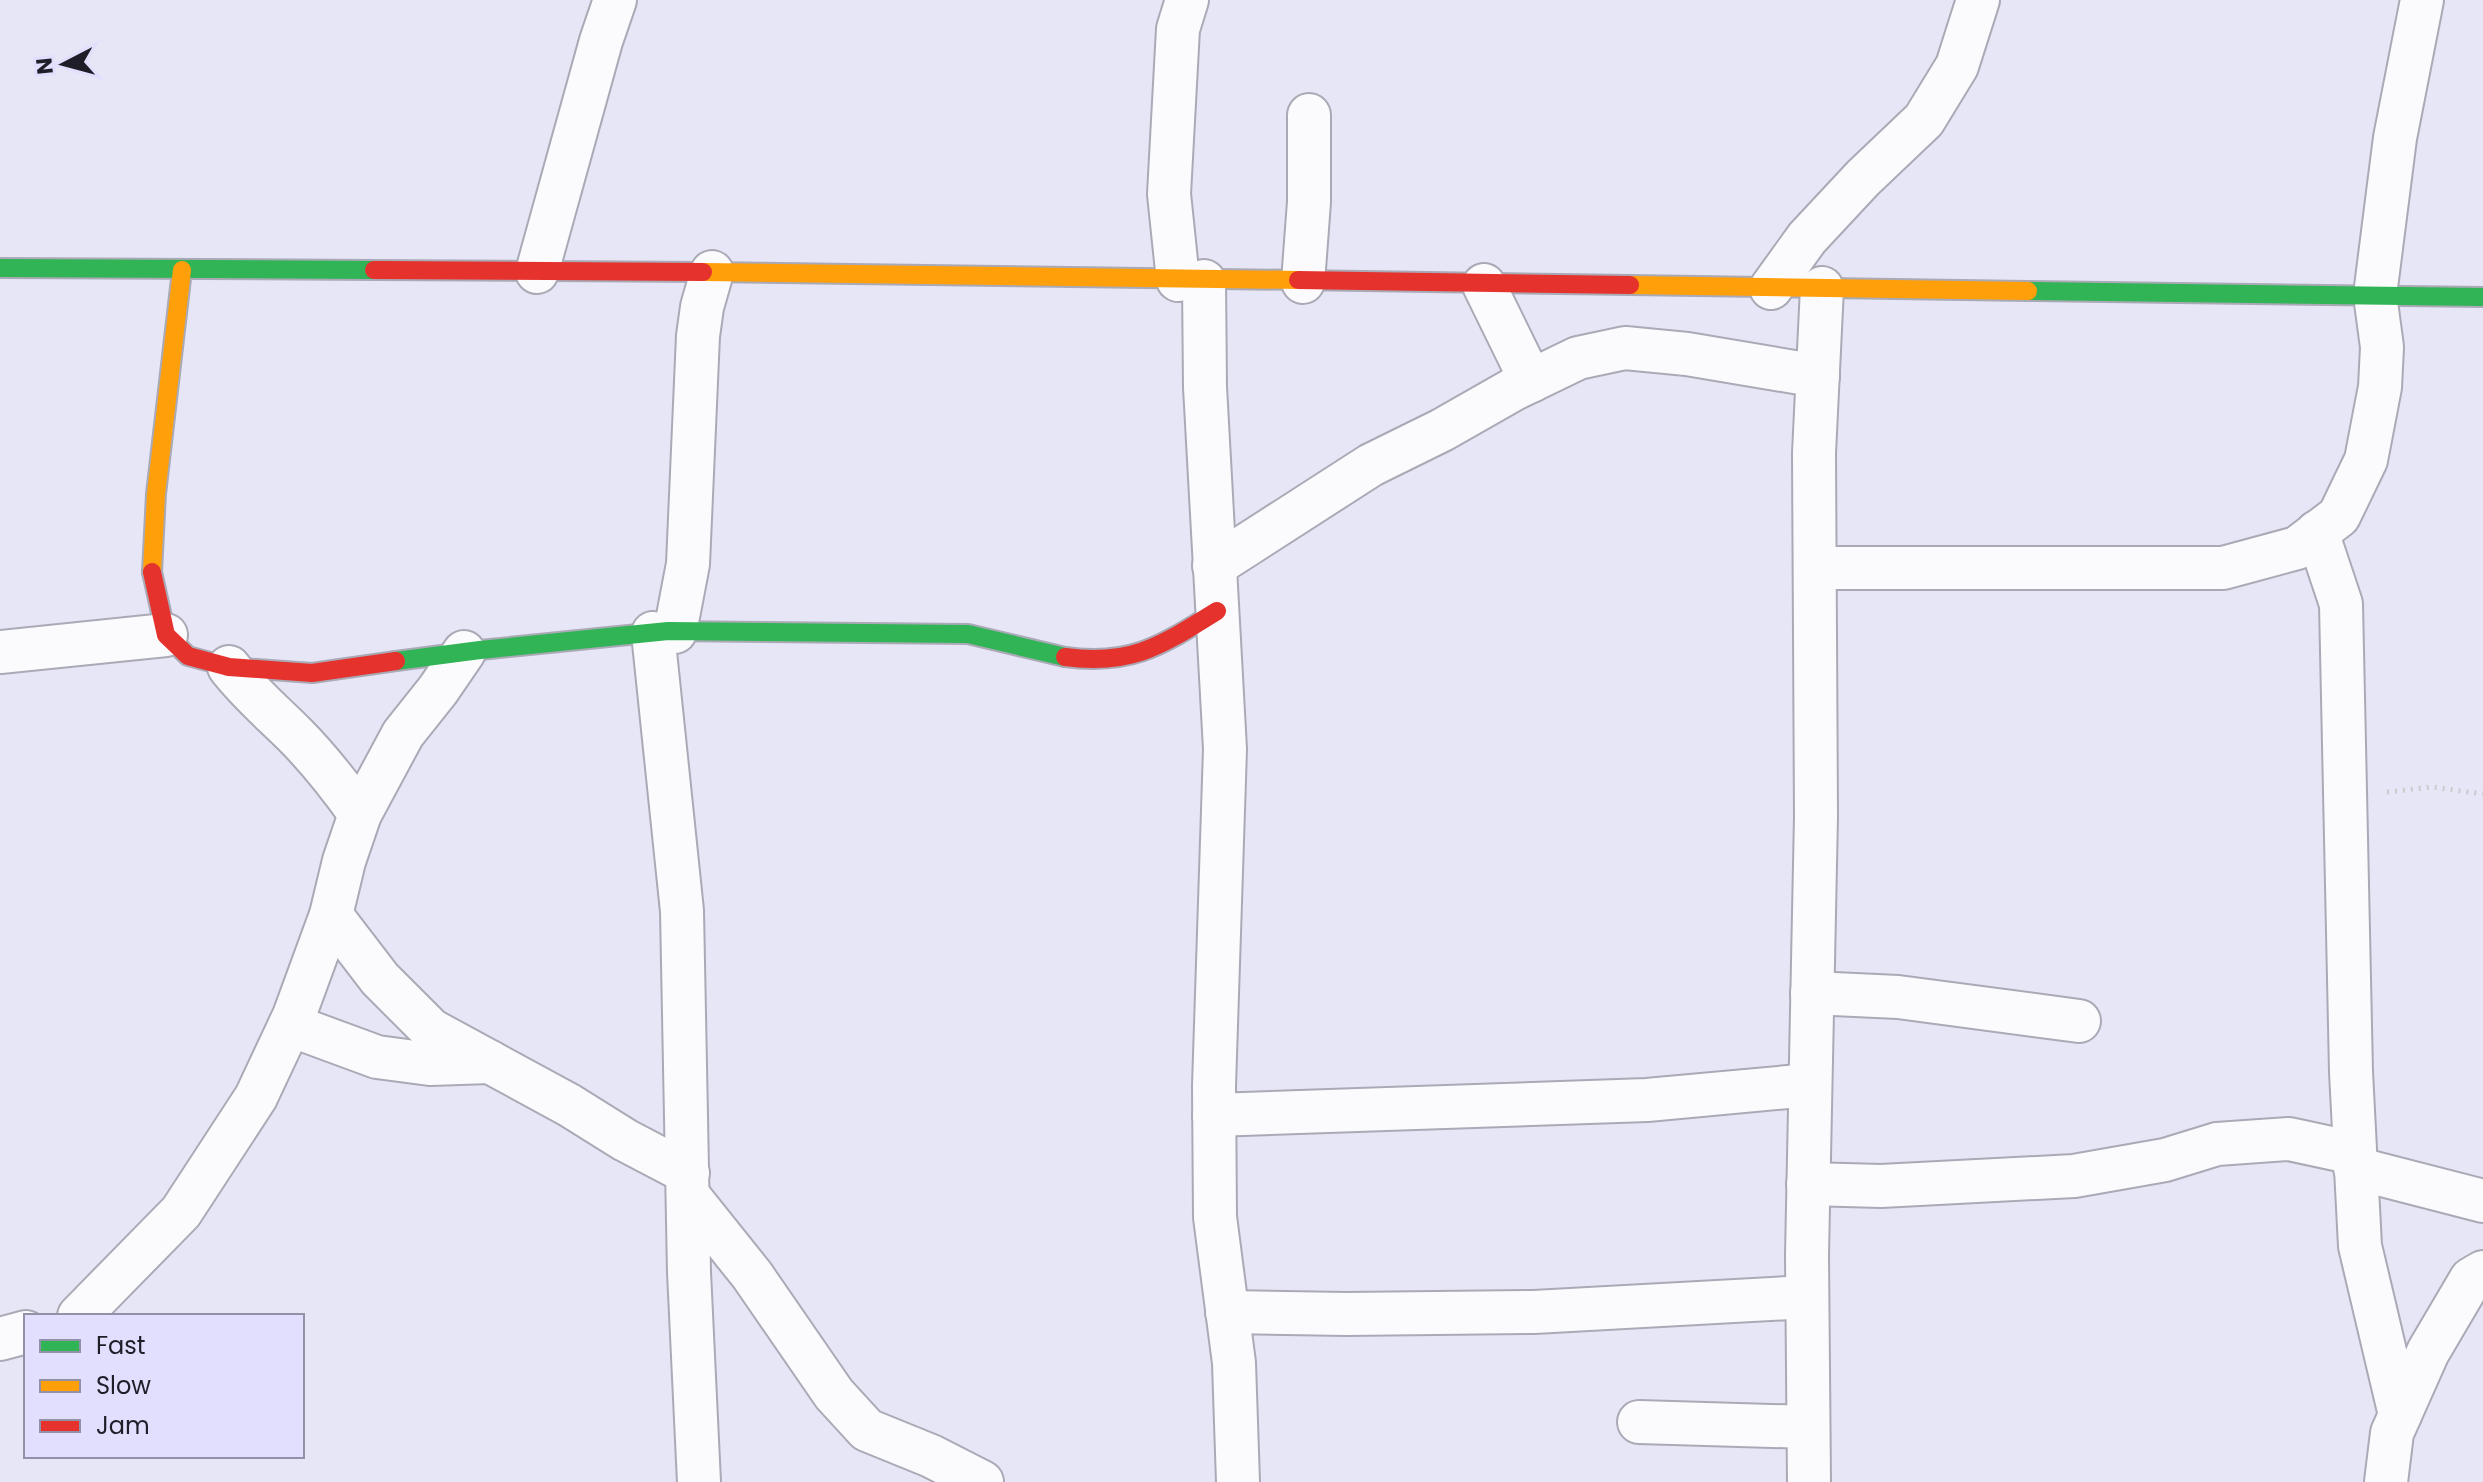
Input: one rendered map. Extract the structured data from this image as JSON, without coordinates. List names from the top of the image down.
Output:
{
  "legend": ["Fast", "Slow", "Jam"],
  "north": "left"
}
